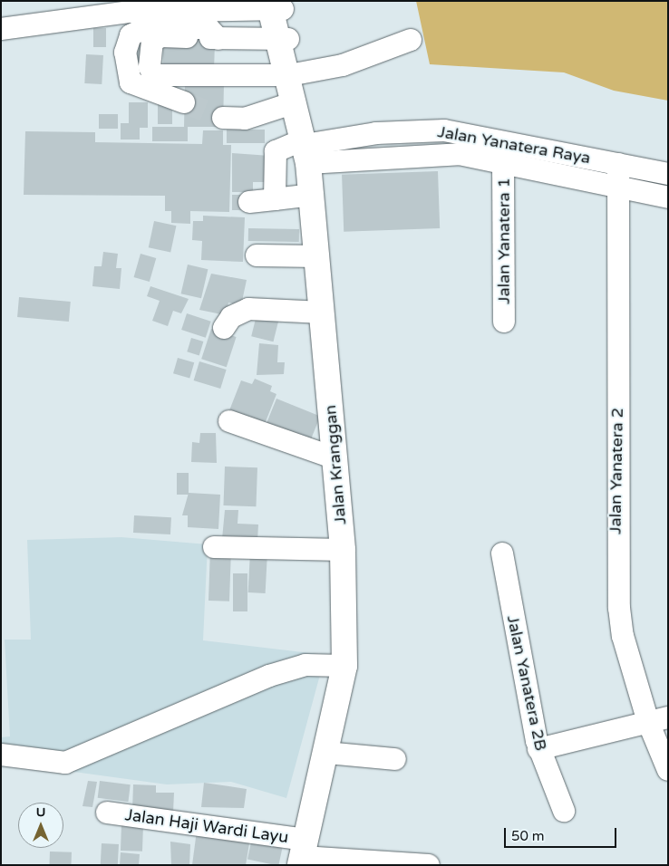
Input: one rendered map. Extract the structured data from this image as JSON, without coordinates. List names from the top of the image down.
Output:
{
  "streets": {
    "main road": ["Jalan Kranggan"],
    "street": [
      "Jalan Yanatera Raya",
      "Jalan Yanatera 1",
      "Jalan Yanatera 2",
      "Jalan Yanatera 2B",
      "Jalan Haji Wardi Layu"
    ]
  },
  "crossings": [
    ["Jalan Yanatera Raya", "Jalan Yanatera 1"],
    ["Jalan Yanatera Raya", "Jalan Kranggan"],
    ["Jalan Yanatera Raya", "Jalan Yanatera 2"],
    ["Jalan Kranggan", "Jalan Haji Wardi Layu"]
  ],
  "scale_bar": "50 m",
  "north": "top"
}
